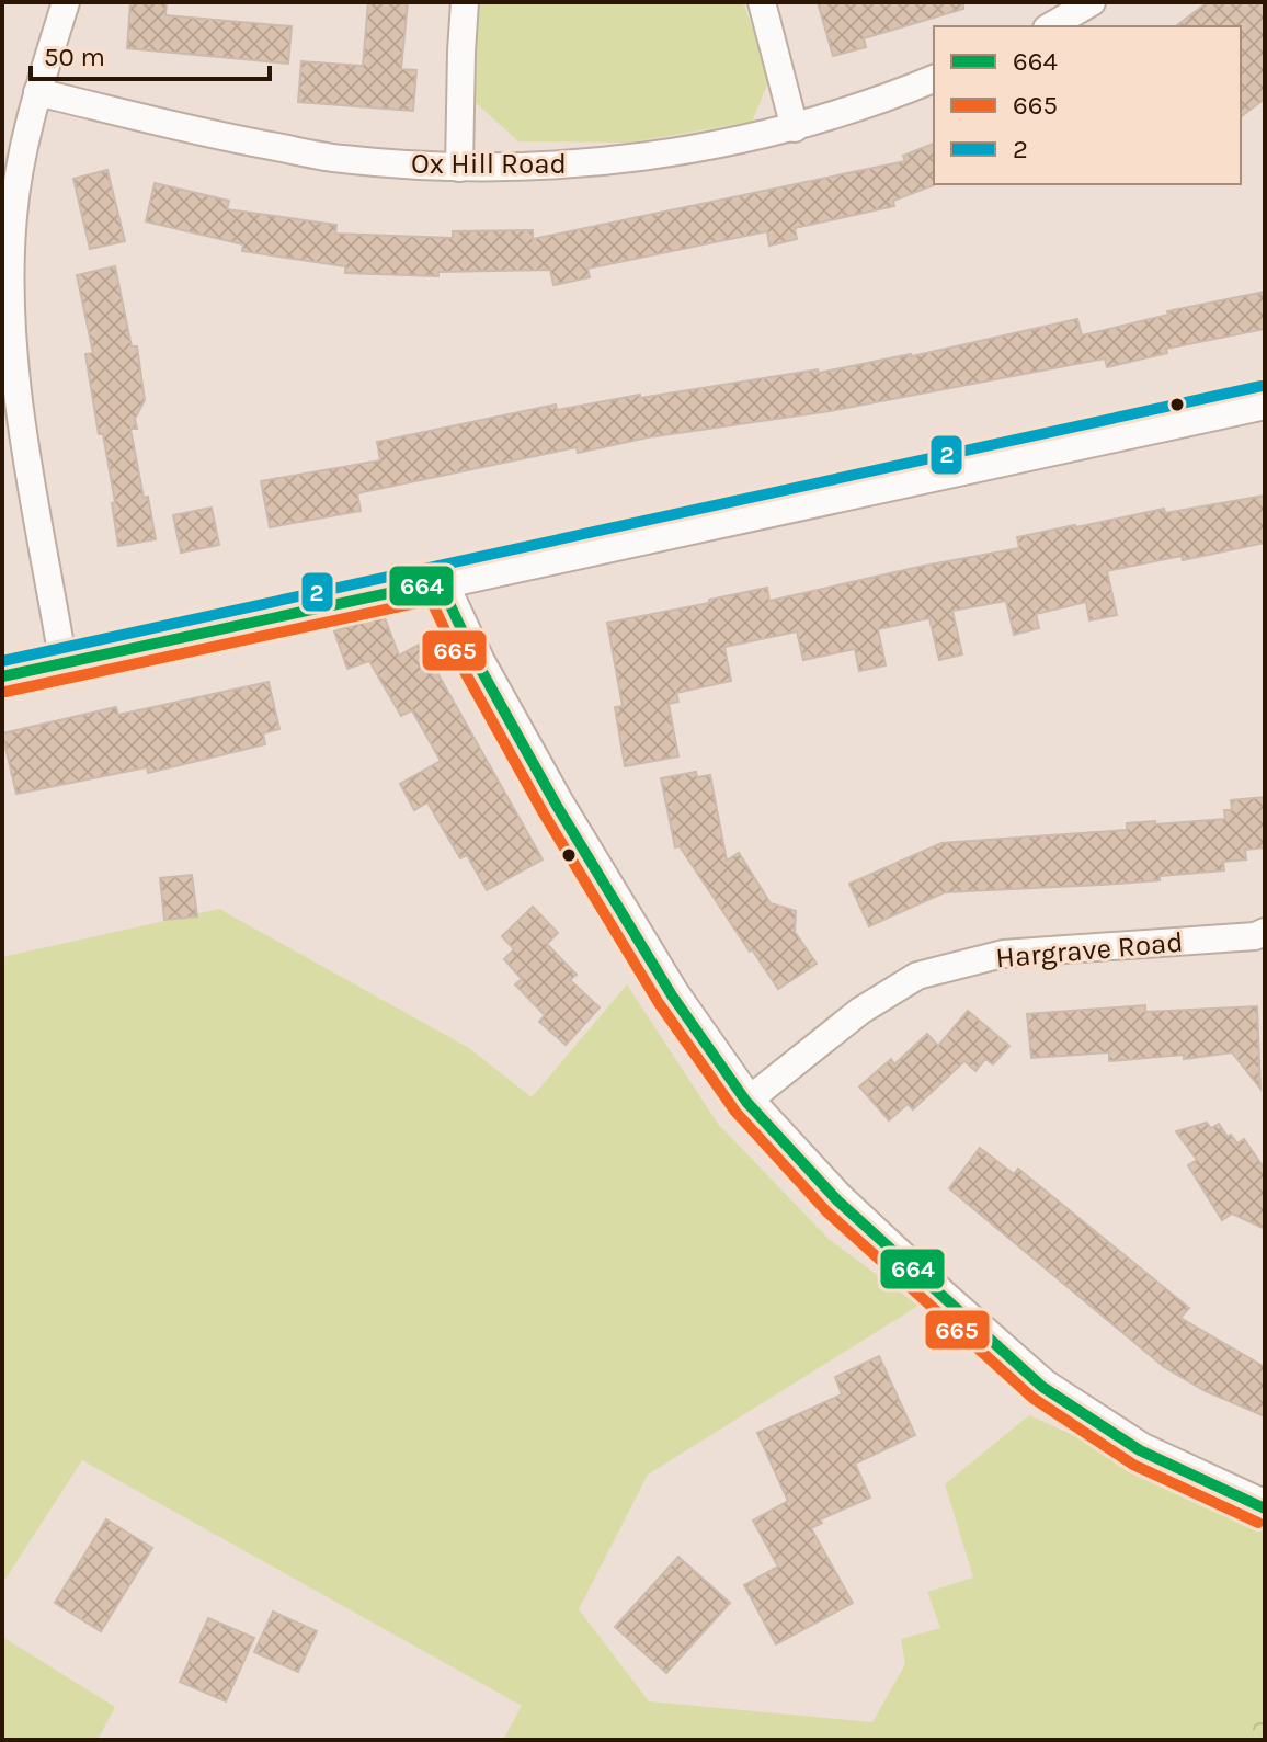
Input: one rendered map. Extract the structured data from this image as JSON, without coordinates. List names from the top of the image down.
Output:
{
  "streets": {
    "street": ["Ox Hill Road", "Hargrave Road"]
  },
  "lines": ["transit line 2", "transit line 664", "transit line 665"],
  "legend": ["664", "665", "2"],
  "scale_bar": "50 m"
}
